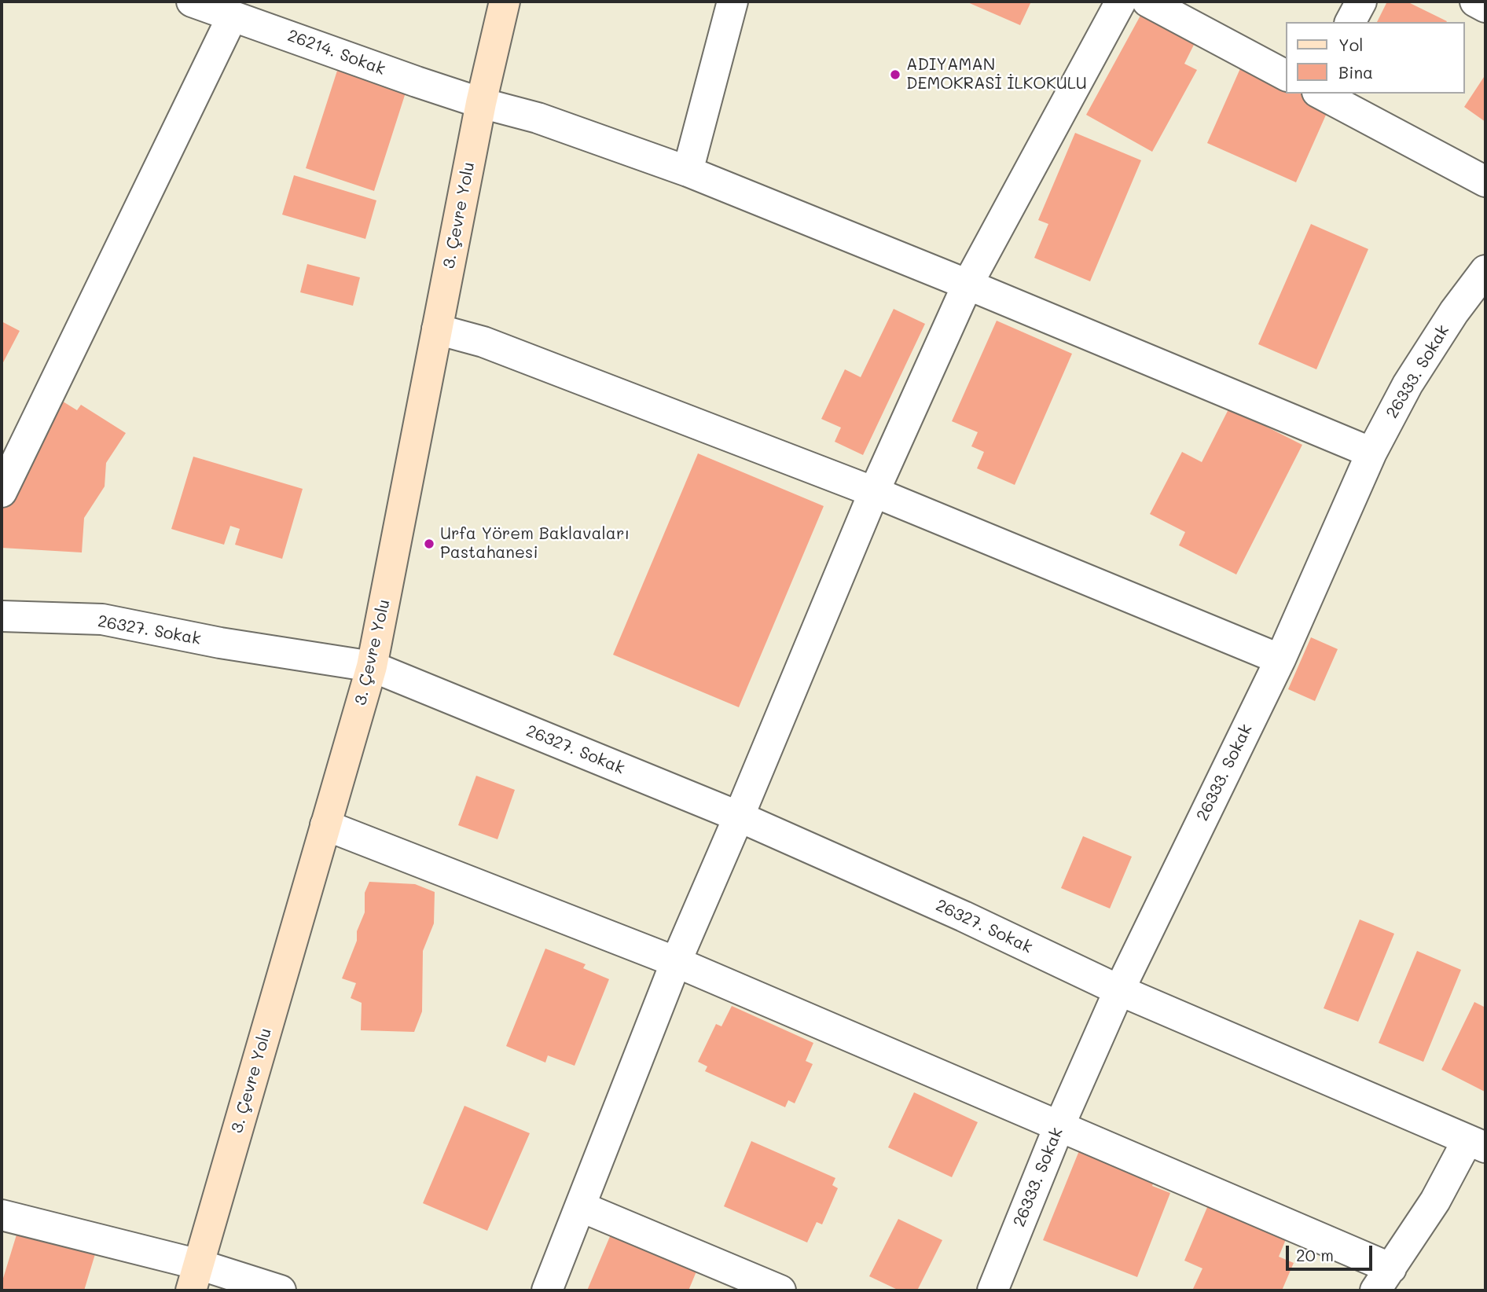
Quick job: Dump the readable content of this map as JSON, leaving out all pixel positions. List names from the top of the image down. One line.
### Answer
{"streets":{"main road":["3. Çevre Yolu"],"street":["26214. Sokak","26333. Sokak","26327. Sokak"]},"crossings":[["26214. Sokak","3. Çevre Yolu"],["26214. Sokak","26333. Sokak"],["3. Çevre Yolu","26327. Sokak"],["26333. Sokak","26327. Sokak"]],"places":["ADIYAMAN DEMOKRASİ İLKOKULU","Urfa Yörem Baklavaları Pastahanesi"],"legend":["Yol","Bina"],"scale_bar":"20 m"}
